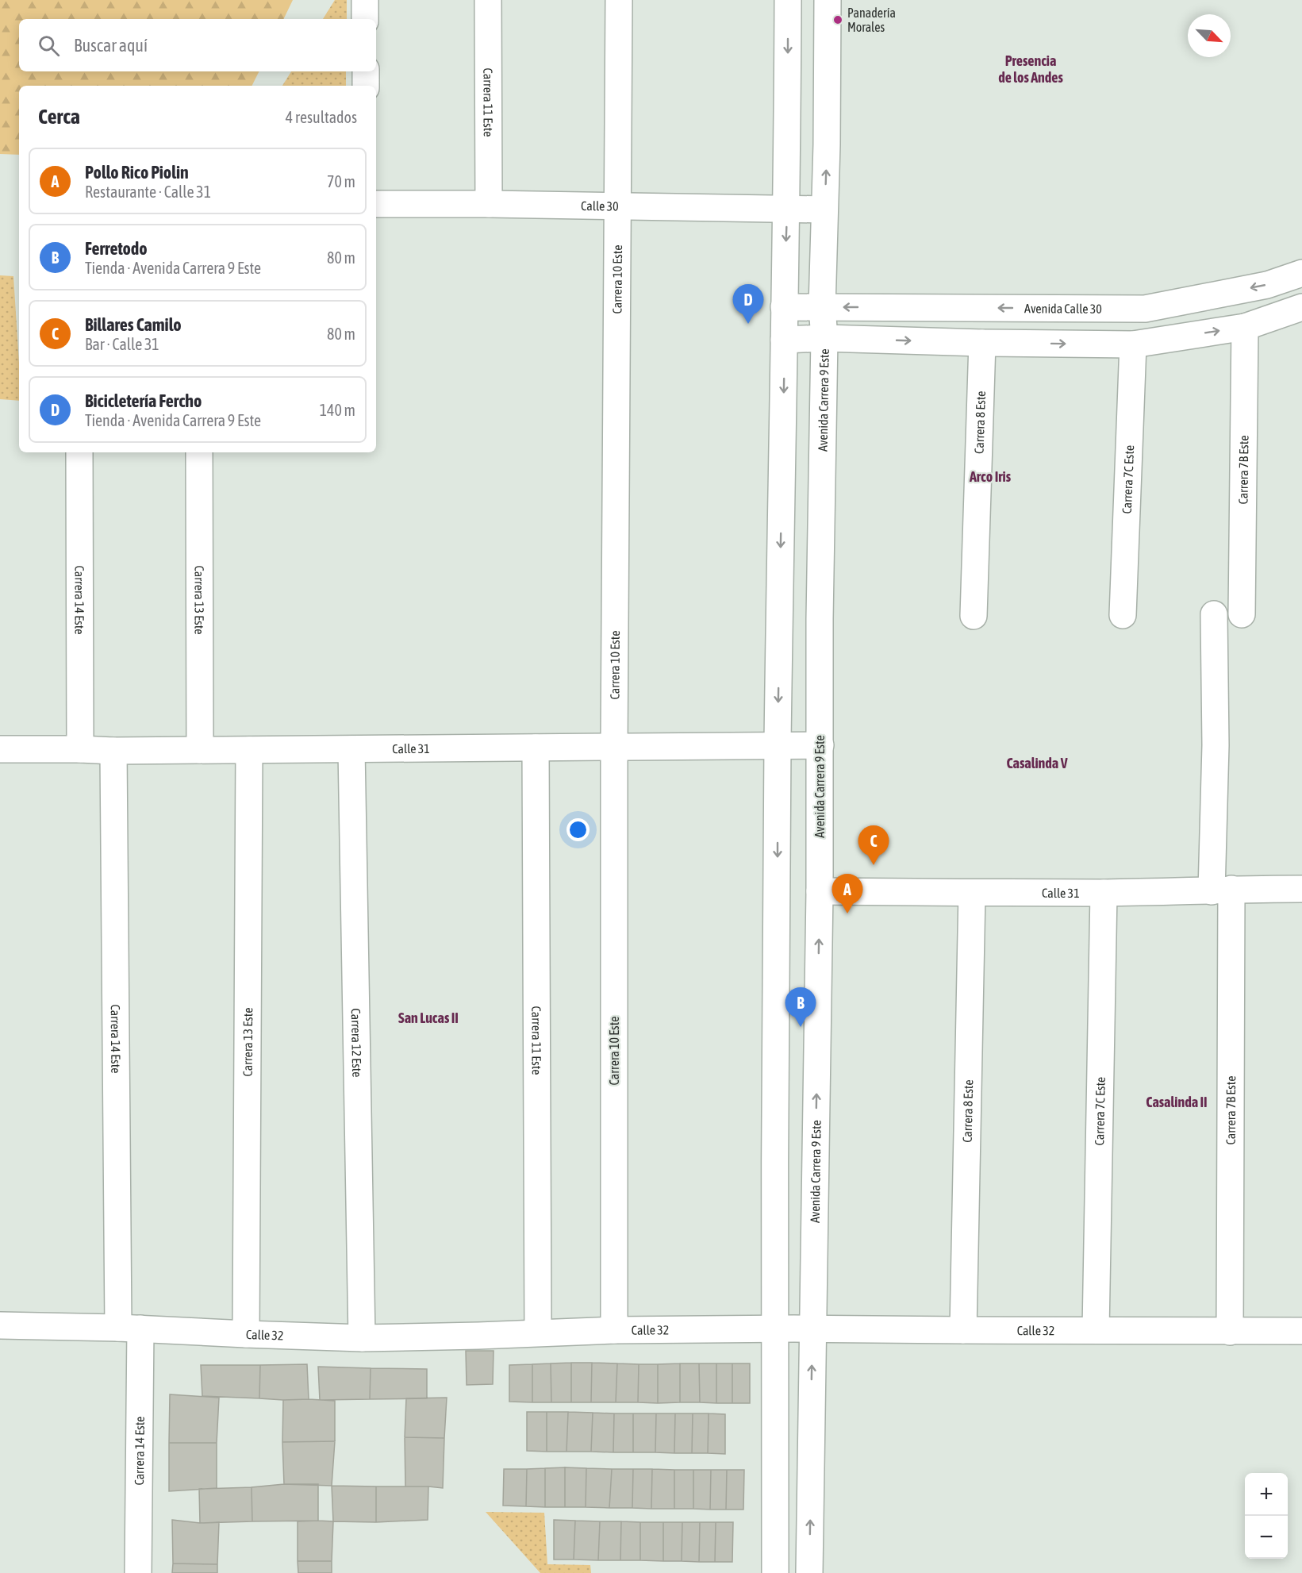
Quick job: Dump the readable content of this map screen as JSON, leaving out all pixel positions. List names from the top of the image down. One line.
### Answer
{"streets":{"street":["Carrera 11 Este","Calle 30","Carrera 10 Este","Avenida Calle 30","Avenida Carrera 9 Este","Carrera 8 Este","Carrera 7B Este","Carrera 7C Este","Carrera 14 Este","Carrera 13 Este","Calle 31","Carrera 12 Este","Calle 32"]},"crossings":[["Carrera 11 Este","Calle 30"],["Carrera 11 Este","Calle 31"],["Carrera 11 Este","Calle 32"],["Calle 30","Carrera 10 Este"],["Calle 30","Avenida Carrera 9 Este"],["Carrera 10 Este","Calle 31"],["Carrera 10 Este","Calle 32"],["Avenida Calle 30","Avenida Carrera 9 Este"],["Avenida Carrera 9 Este","Calle 31"],["Avenida Carrera 9 Este","Calle 32"],["Carrera 8 Este","Calle 31"],["Carrera 8 Este","Calle 32"],["Carrera 7B Este","Calle 31"],["Carrera 7B Este","Calle 32"],["Carrera 7C Este","Calle 31"],["Carrera 7C Este","Calle 32"],["Carrera 14 Este","Calle 31"],["Carrera 14 Este","Calle 32"],["Carrera 13 Este","Calle 31"],["Carrera 13 Este","Calle 32"],["Calle 31","Carrera 12 Este"],["Carrera 12 Este","Calle 32"]],"districts":["Presencia de los Andes","Arco Iris","Casalinda V","San Lucas II","Casalinda II"],"places":["Panadería Morales"],"north":"bottom right","page":{"search":"Buscar aquí","heading":["Cerca","4 resultados"],"list":[{"mark":"A","name":"Pollo Rico Piolin","note":"Restaurante · Calle 31","value":"70 m"},{"mark":"B","name":"Ferretodo","note":"Tienda · Avenida Carrera 9 Este","value":"80 m"},{"mark":"C","name":"Billares Camilo","note":"Bar · Calle 31","value":"80 m"},{"mark":"D","name":"Bicicletería Fercho","note":"Tienda · Avenida Carrera 9 Este","value":"140 m"}],"pins":["D","C","A","B"],"map_buttons":["+","−"]}}
